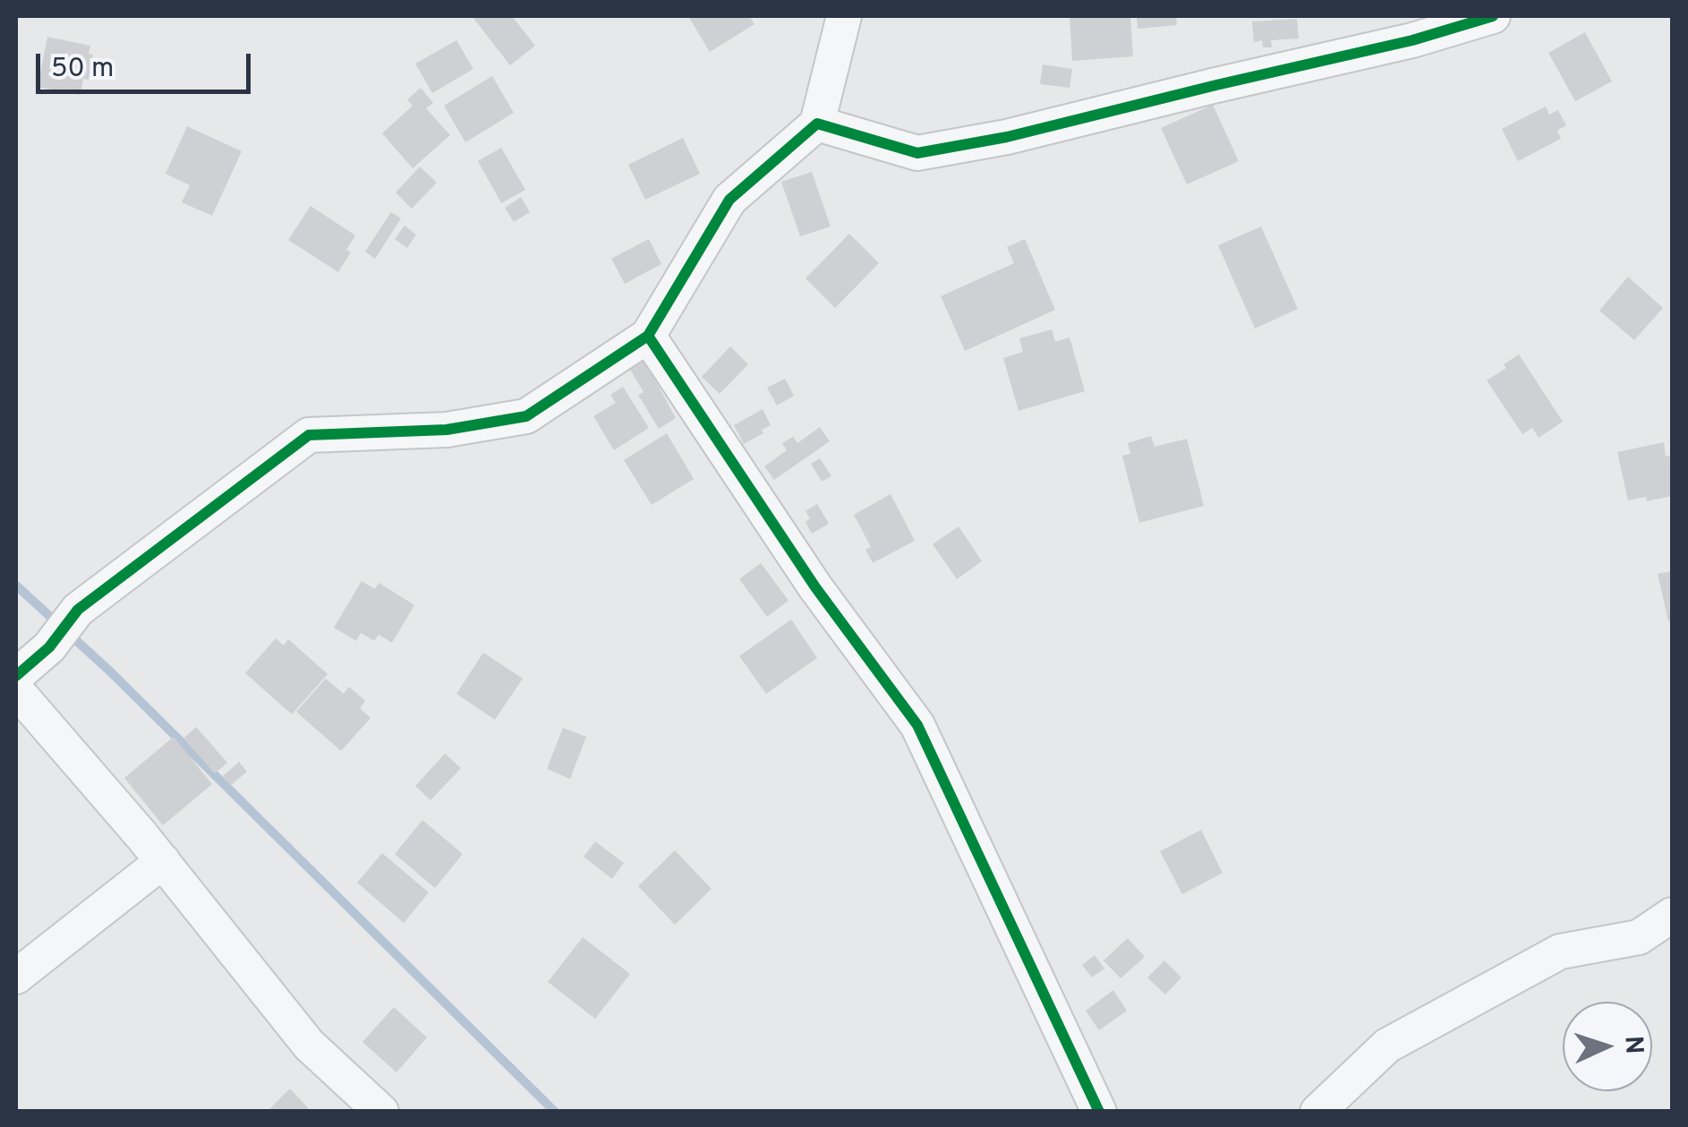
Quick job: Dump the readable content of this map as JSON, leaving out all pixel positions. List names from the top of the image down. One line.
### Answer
{"scale_bar":"50 m","north":"right"}
